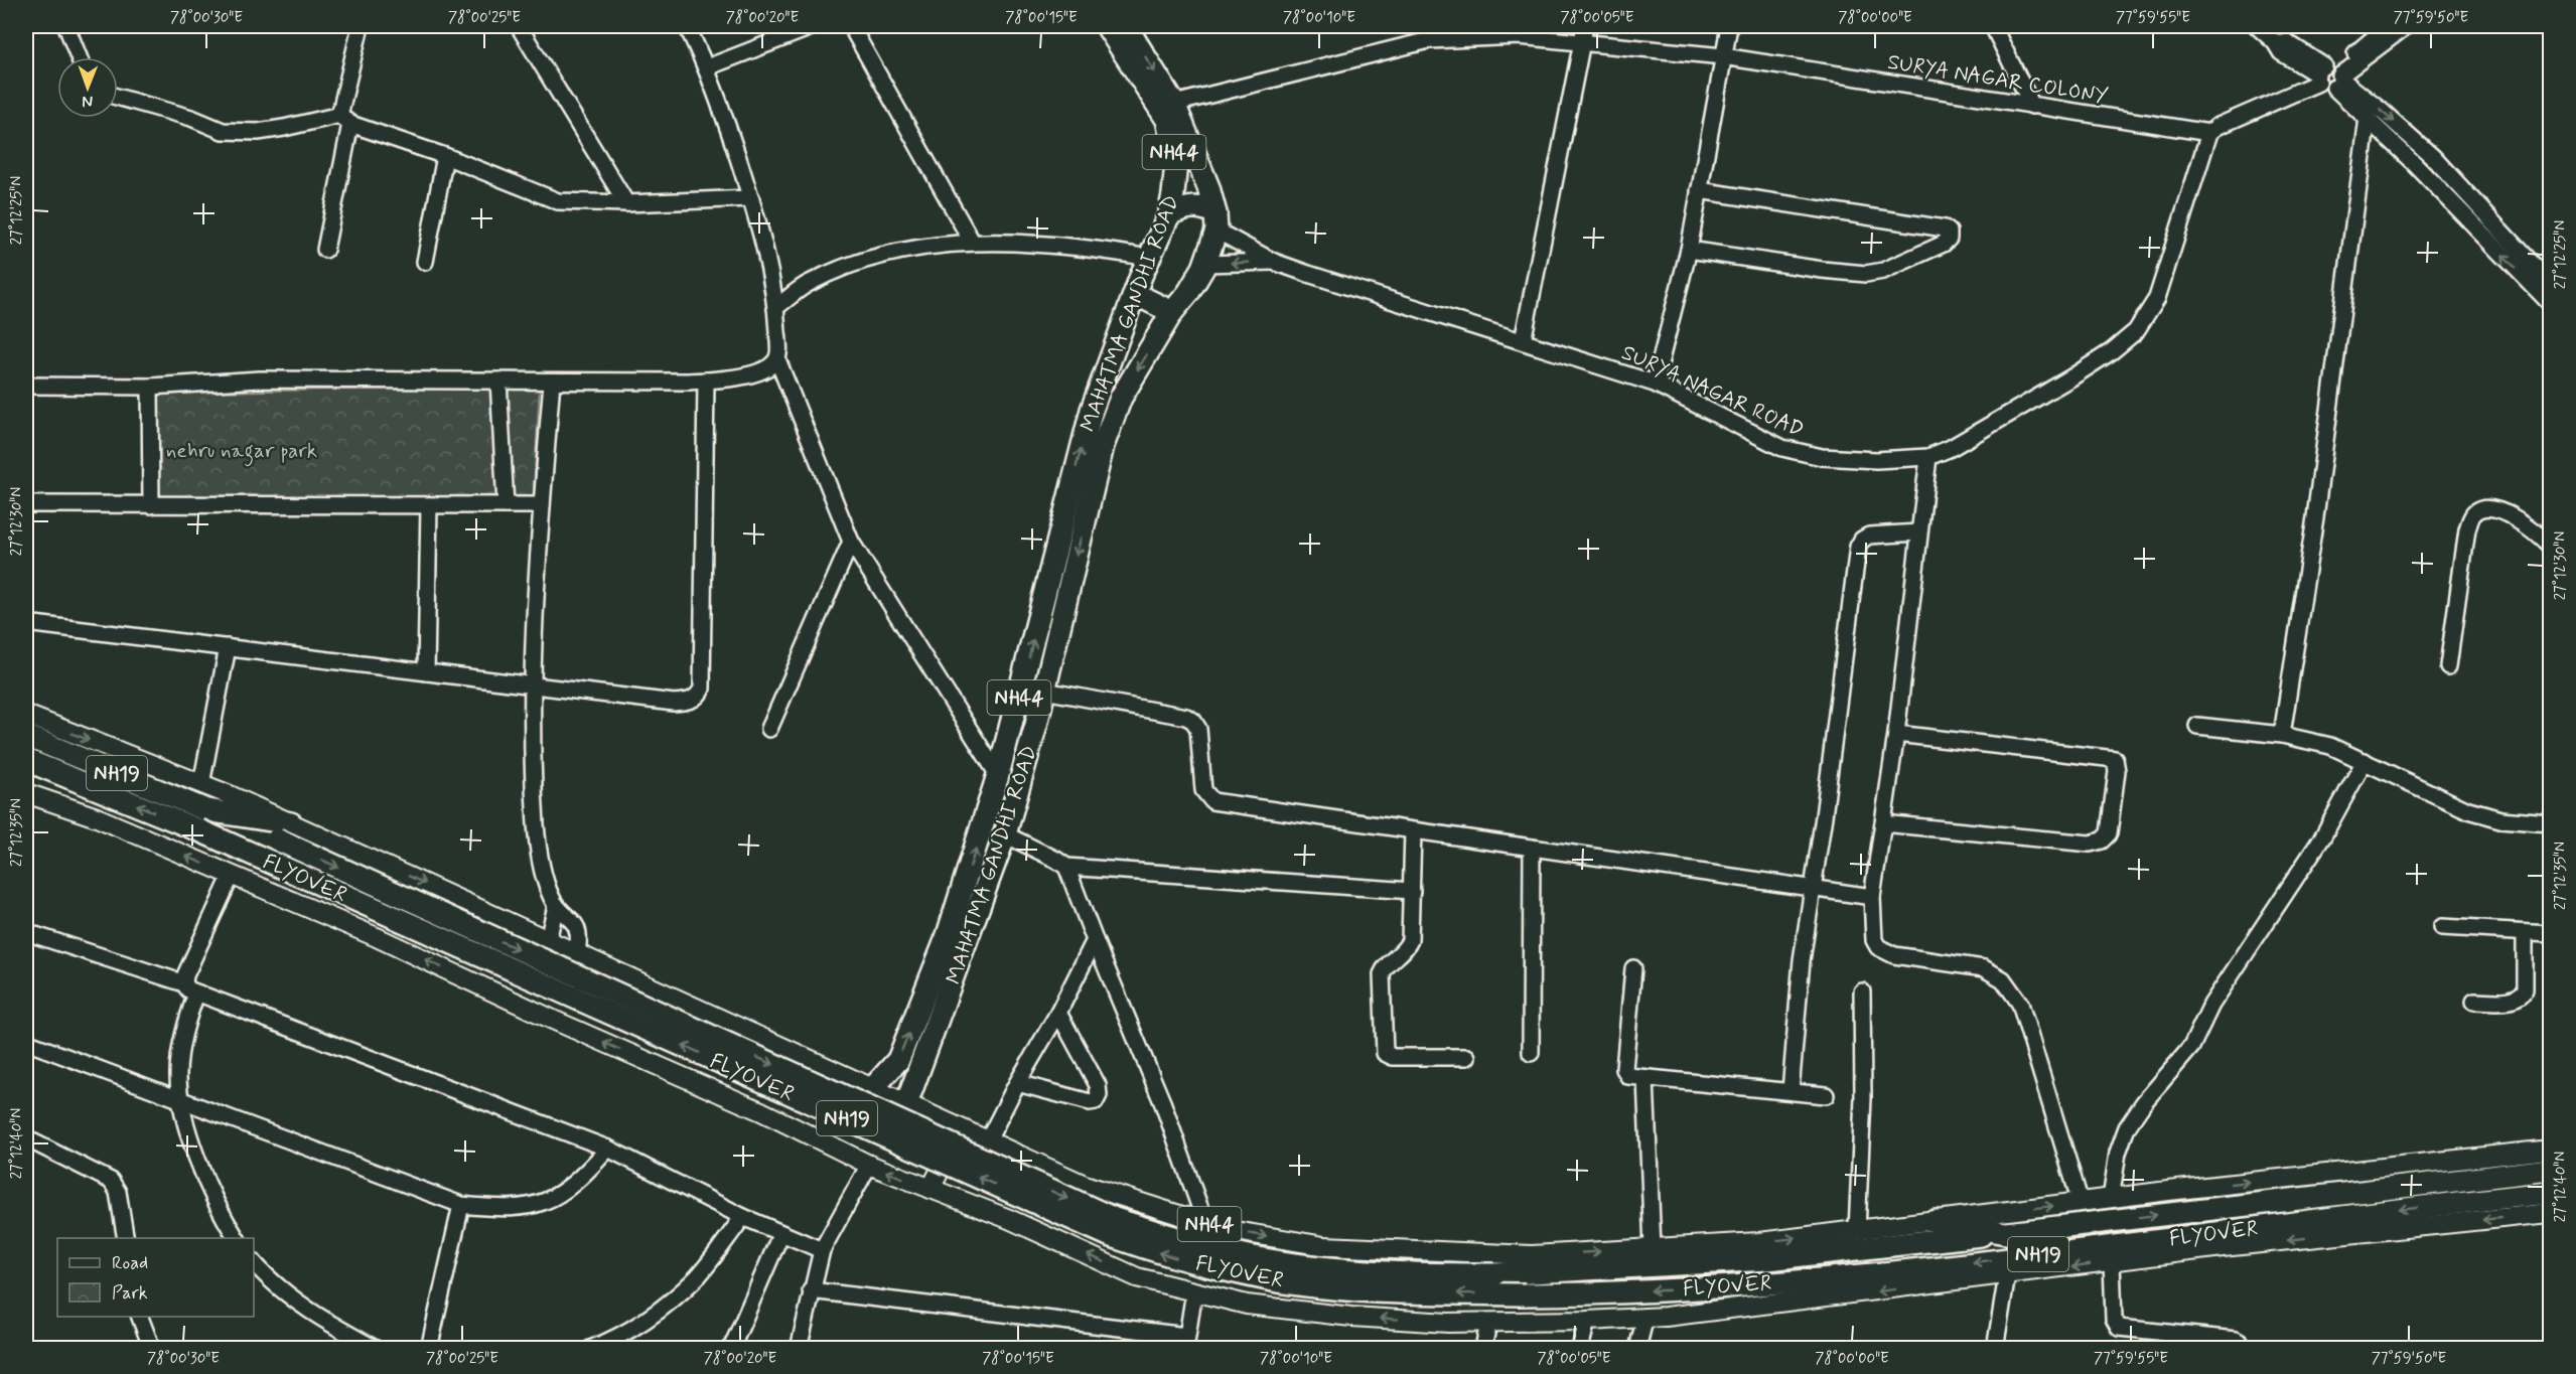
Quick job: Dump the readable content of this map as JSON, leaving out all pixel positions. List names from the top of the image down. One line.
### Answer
{"streets":{"highway":["NH44","MAHATMA GANDHI ROAD","NH19","FLYOVER"],"street":["SURYA NAGAR COLONY","SURYA NAGAR ROAD"]},"crossings":[["SURYA NAGAR COLONY","MAHATMA GANDHI ROAD"],["SURYA NAGAR COLONY","SURYA NAGAR ROAD"],["NH44","MAHATMA GANDHI ROAD"],["MAHATMA GANDHI ROAD","SURYA NAGAR ROAD"],["NH19","FLYOVER"]],"parks":["nehru nagar park"],"legend":["Road","Park"],"north":"bottom","coordinates":["78°00'30\"E","78°00'25\"E","78°00'20\"E","78°00'15\"E","78°00'10\"E","78°00'05\"E","78°00'00\"E","77°59'55\"E","77°59'50\"E","27°12'25\"N","27°12'30\"N","27°12'35\"N","27°12'40\"N"]}
